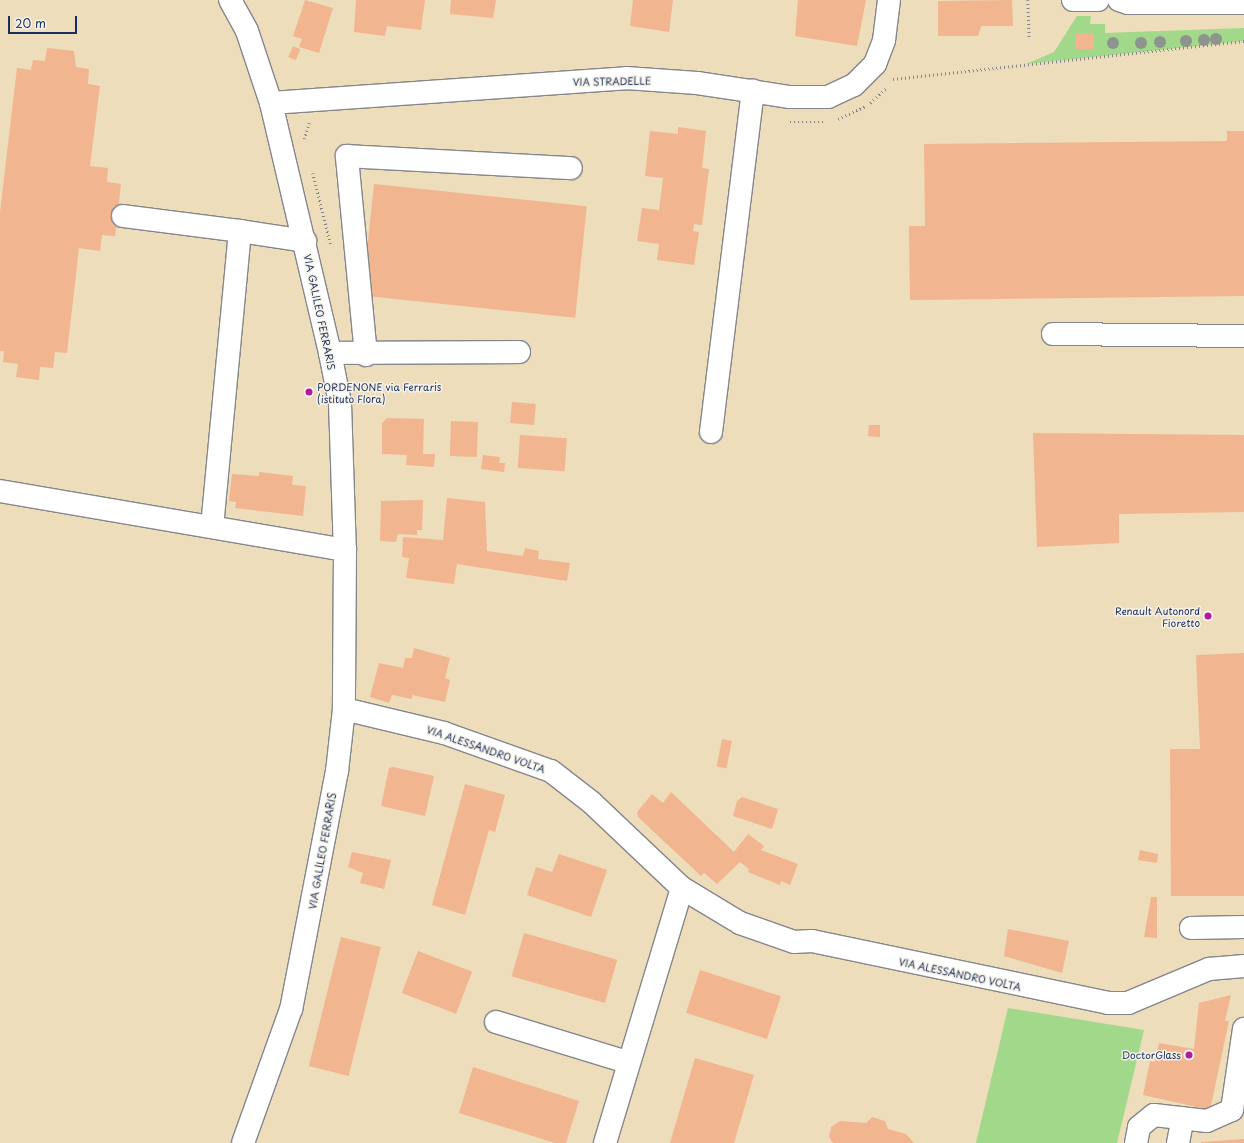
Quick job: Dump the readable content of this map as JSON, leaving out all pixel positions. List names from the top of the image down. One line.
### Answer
{"streets":{"street":["VIA STRADELLE","VIA GALILEO FERRARIS","VIA ALESSANDRO VOLTA"]},"crossings":[["VIA STRADELLE","VIA GALILEO FERRARIS"],["VIA GALILEO FERRARIS","VIA ALESSANDRO VOLTA"]],"places":["PORDENONE via Ferraris (istituto Flora)","Renault Autonord Fioretto","DoctorGlass"],"scale_bar":"20 m"}
